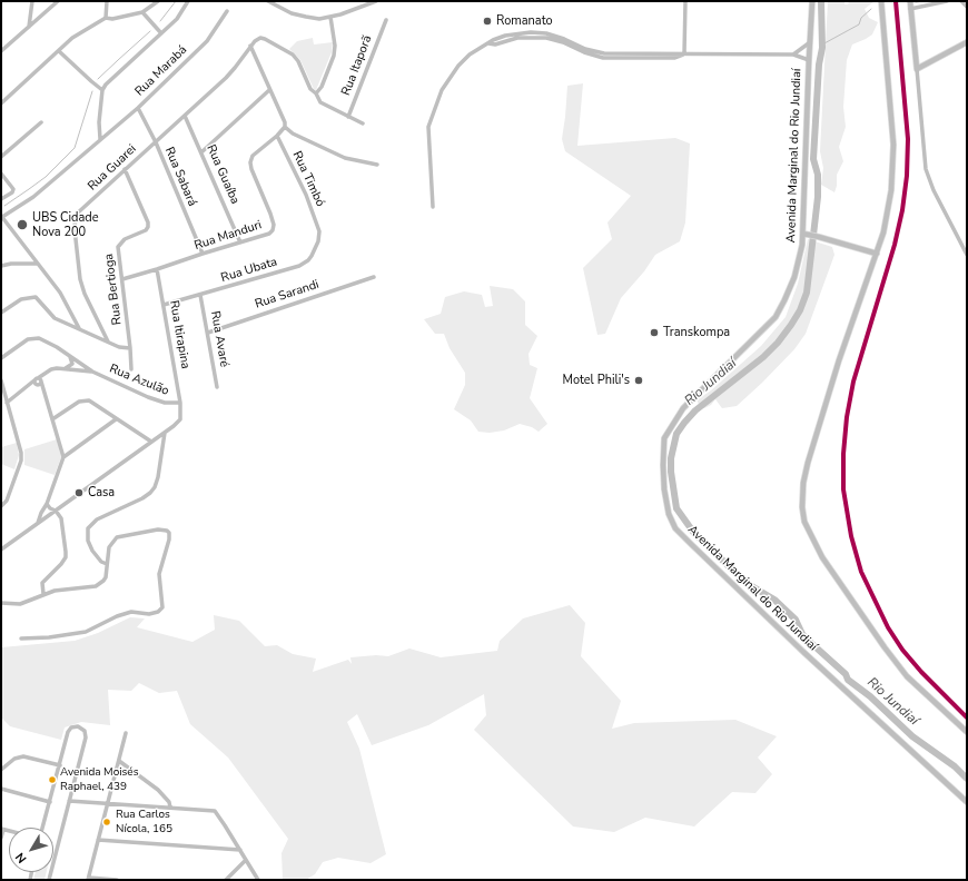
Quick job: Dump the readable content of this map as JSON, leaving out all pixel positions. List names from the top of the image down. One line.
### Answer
{"streets":{"main road":["Avenida Marginal do Rio Jundiaí"],"street":["Rua Itaporã","Rua Marabá","Rua Guarei","Rua Guaíba","Rua Sabará","Rua Timbó","Rua Manduri","Rua Ubata","Rua Bertioga","Rua Sarandi","Rua Itirapina","Rua Avaré","Rua Azulão"]},"crossings":[["Rua Marabá","Rua Sabará"],["Rua Guarei","Rua Guaíba"],["Rua Guarei","Rua Sabará"],["Rua Guarei","Rua Bertioga"],["Rua Guaíba","Rua Manduri"],["Rua Sabará","Rua Manduri"],["Rua Timbó","Rua Manduri"],["Rua Timbó","Rua Ubata"],["Rua Manduri","Rua Bertioga"],["Rua Manduri","Rua Itirapina"],["Rua Ubata","Rua Itirapina"],["Rua Ubata","Rua Avaré"],["Rua Sarandi","Rua Avaré"],["Rua Itirapina","Rua Azulão"]],"water":["Rio Jundiaí"],"places":["Romanato","UBS Cidade Nova 200","Transkompa","Motel Phili's","Casa","Avenida Moisés Raphael, 439","Rua Carlos Nícola, 165"],"north":"bottom left"}
